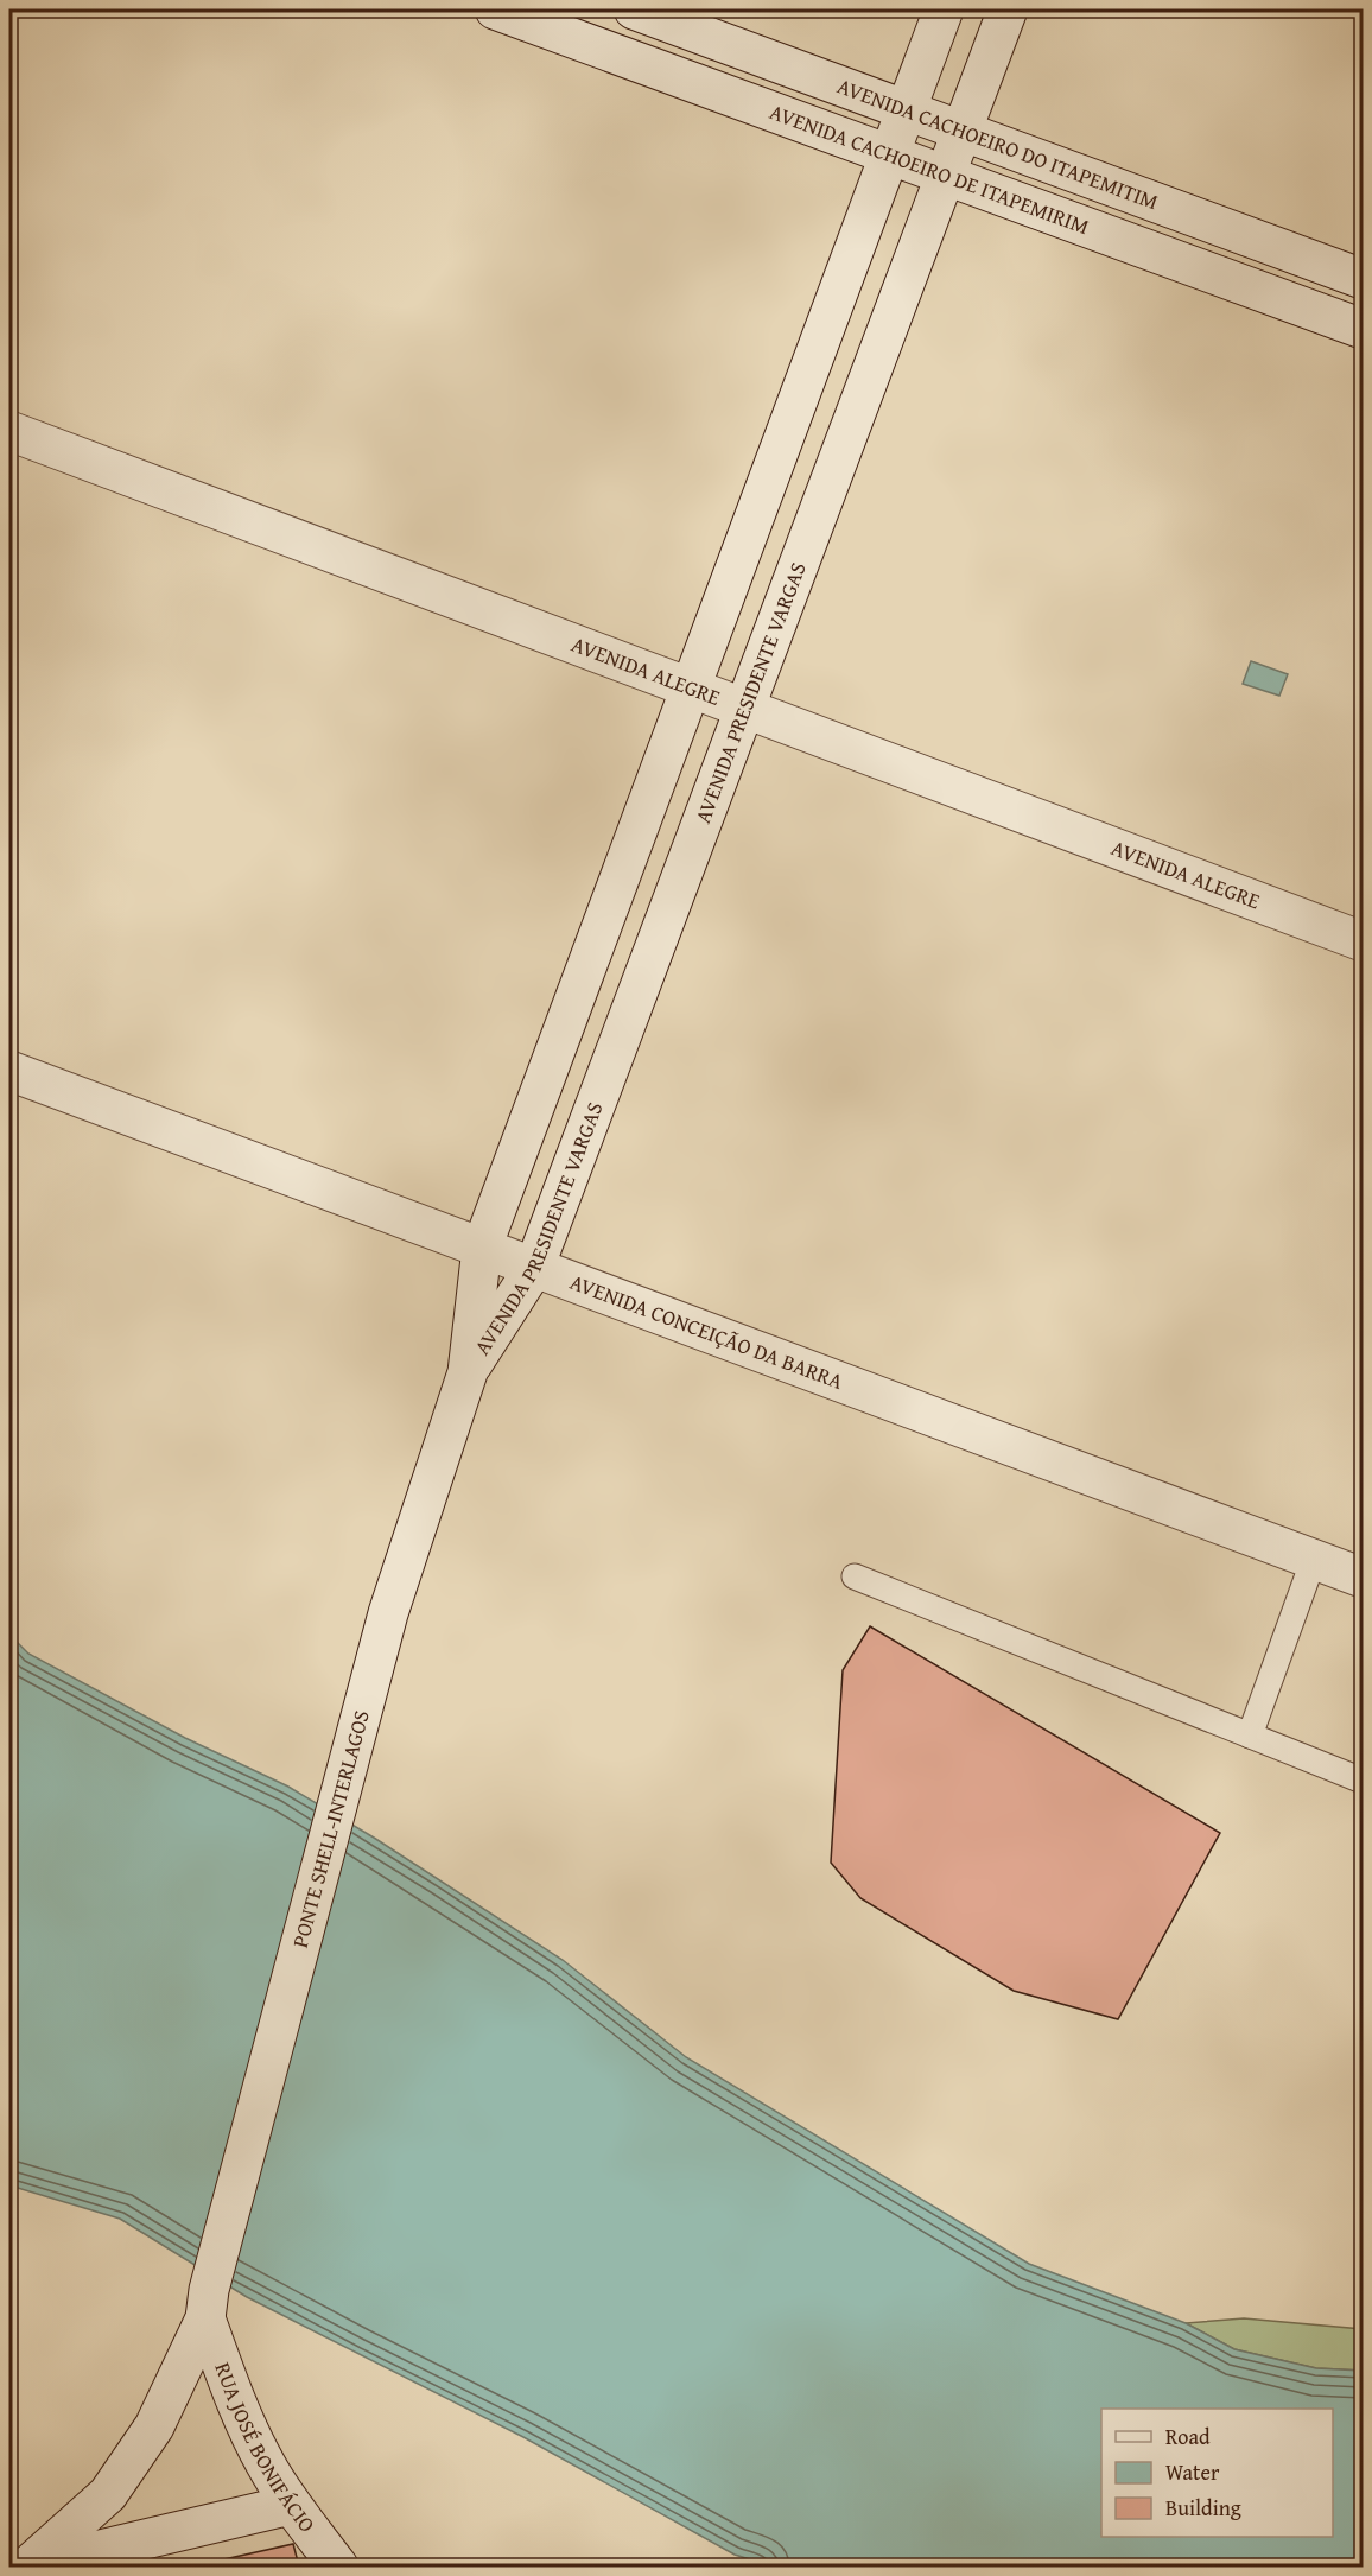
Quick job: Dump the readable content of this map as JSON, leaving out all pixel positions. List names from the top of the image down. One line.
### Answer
{"streets":{"main road":["AVENIDA CACHOEIRO DO ITAPEMITIM","AVENIDA CACHOEIRO DE ITAPEMIRIM","AVENIDA ALEGRE","AVENIDA PRESIDENTE VARGAS","AVENIDA CONCEIÇÃO DA BARRA","PONTE SHELL-INTERLAGOS","RUA JOSÉ BONIFÁCIO"]},"crossings":[["AVENIDA CACHOEIRO DO ITAPEMITIM","AVENIDA PRESIDENTE VARGAS"],["AVENIDA CACHOEIRO DE ITAPEMIRIM","AVENIDA PRESIDENTE VARGAS"],["AVENIDA ALEGRE","AVENIDA PRESIDENTE VARGAS"],["AVENIDA PRESIDENTE VARGAS","AVENIDA CONCEIÇÃO DA BARRA"],["AVENIDA PRESIDENTE VARGAS","PONTE SHELL-INTERLAGOS"],["PONTE SHELL-INTERLAGOS","RUA JOSÉ BONIFÁCIO"]],"legend":["Road","Water","Building"]}
